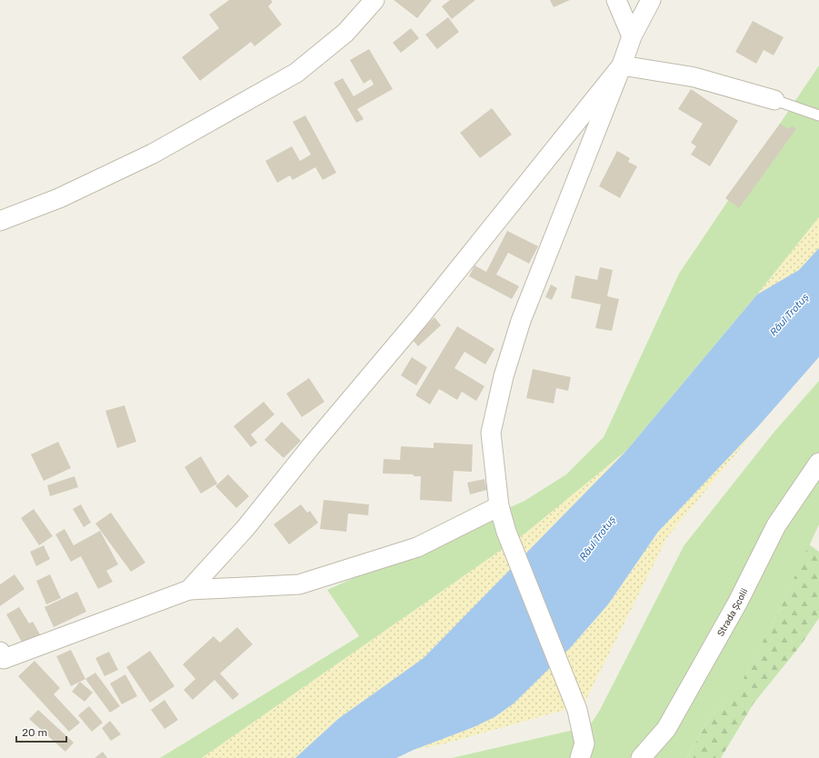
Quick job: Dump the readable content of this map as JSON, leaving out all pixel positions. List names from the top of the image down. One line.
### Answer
{"streets":{"street":["Strada Școlii"]},"water":["Râul Trotuș"],"scale_bar":"20 m"}
